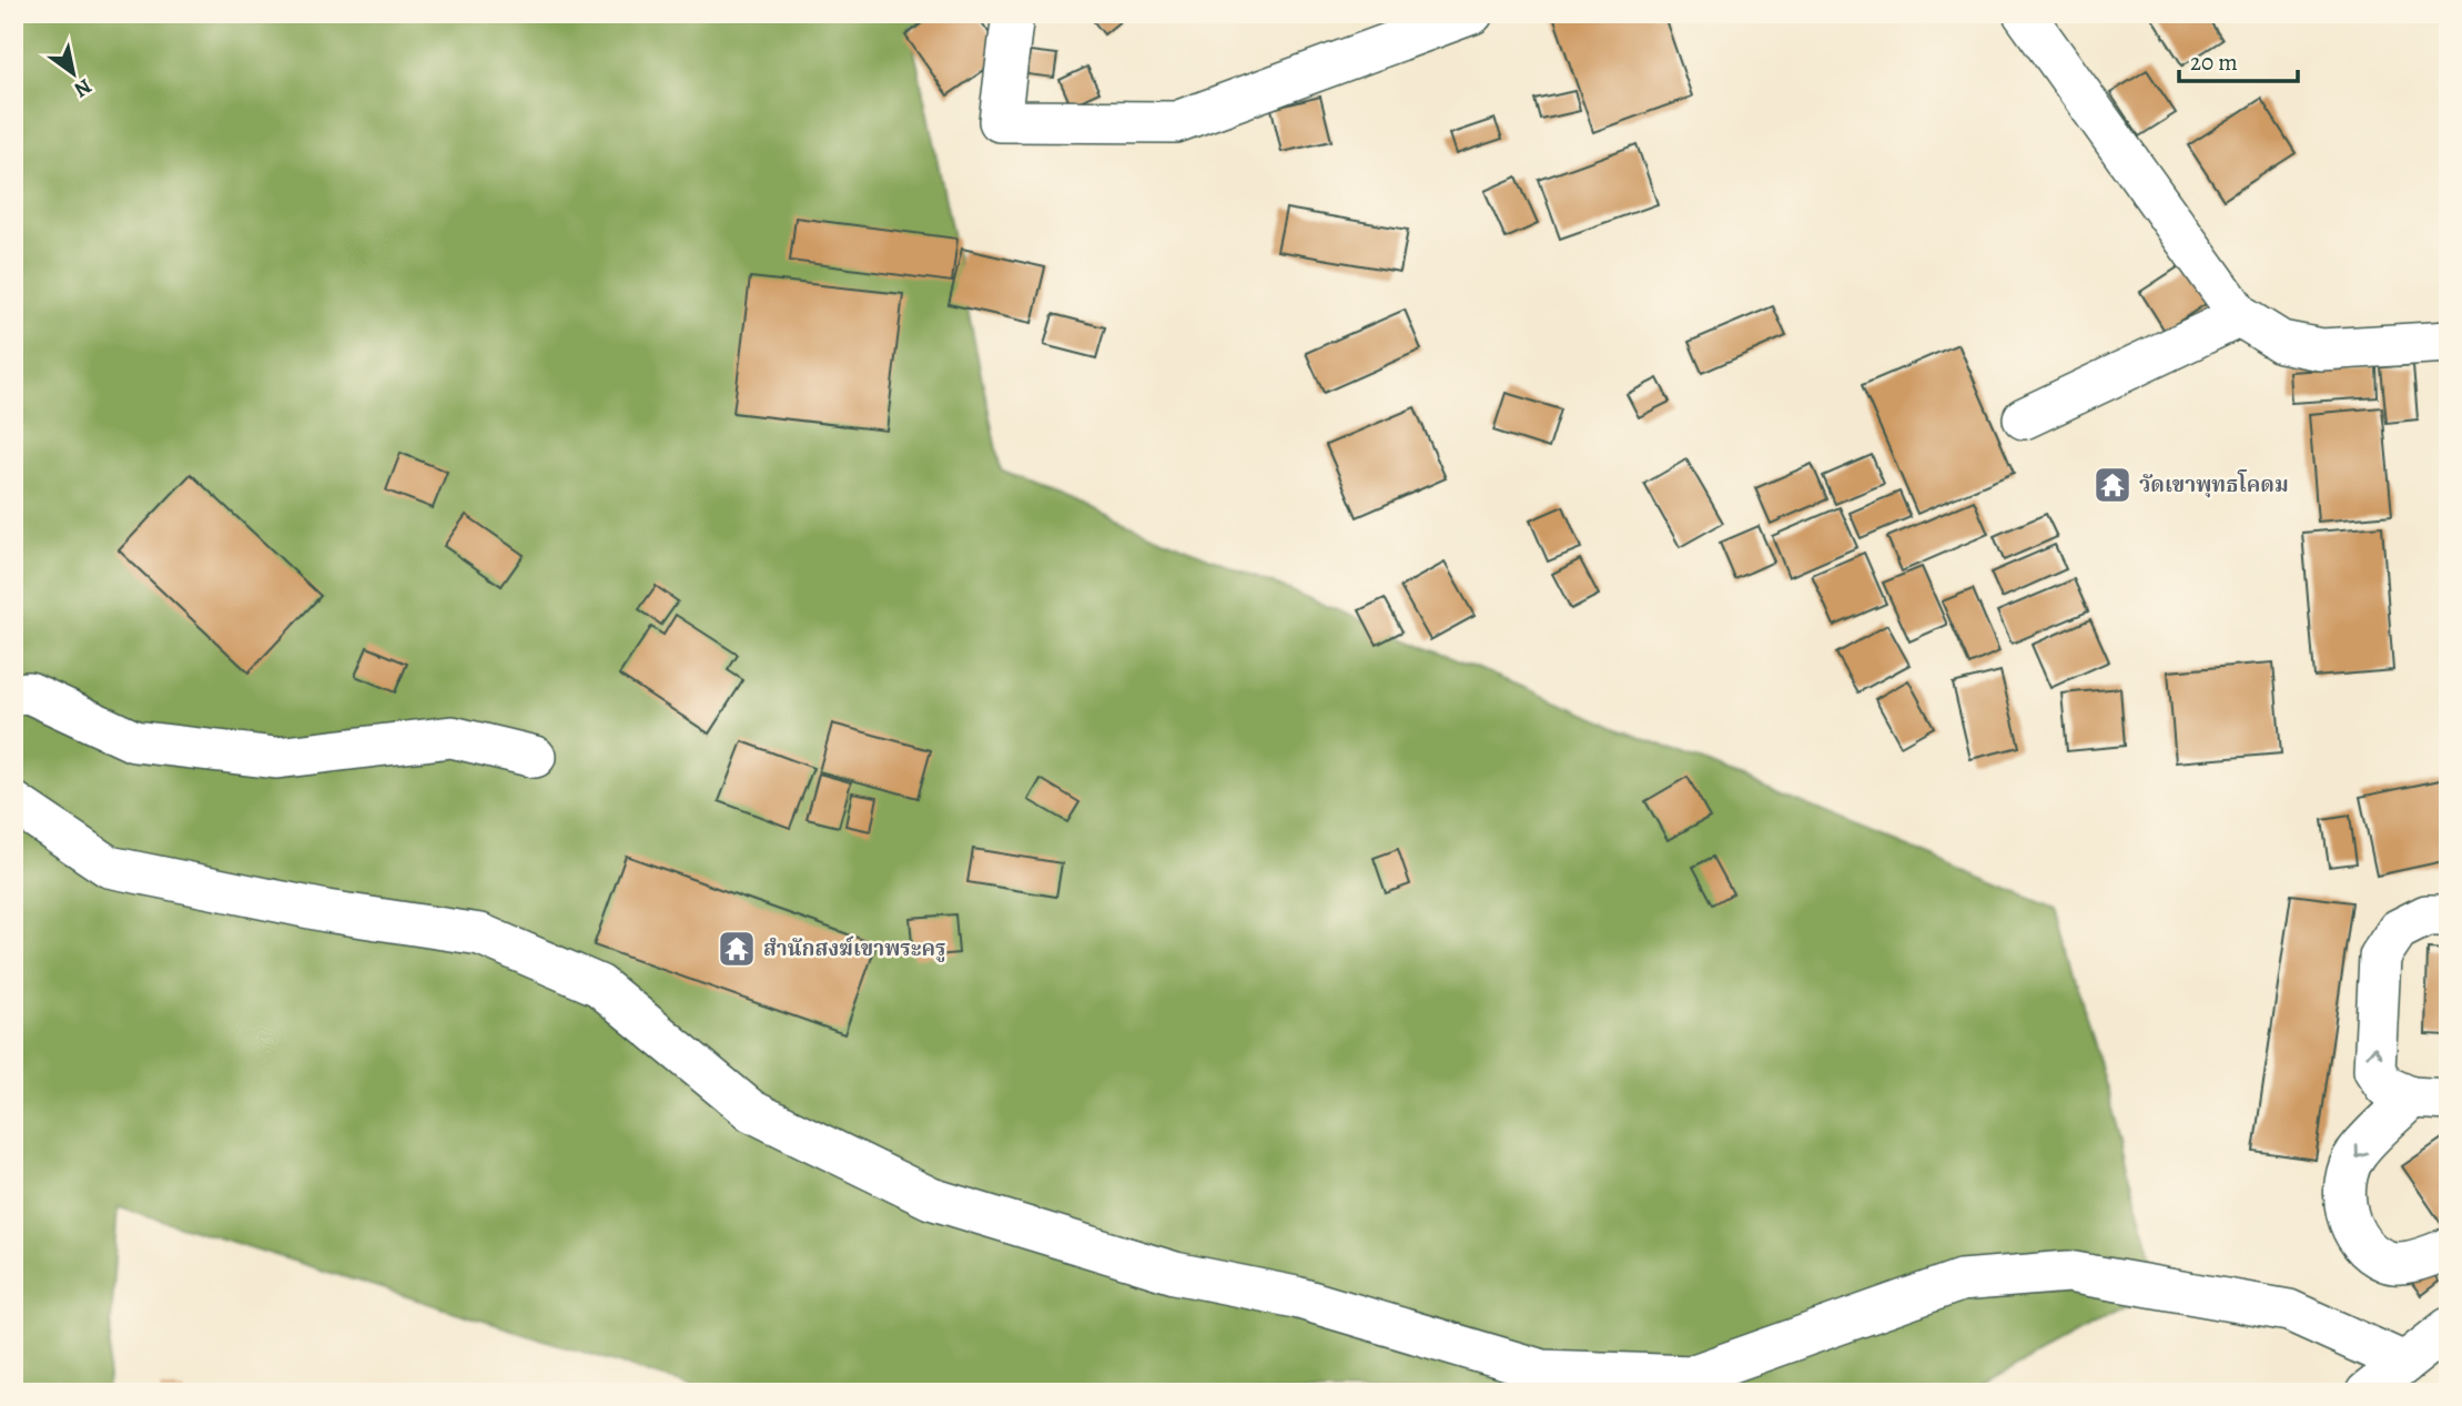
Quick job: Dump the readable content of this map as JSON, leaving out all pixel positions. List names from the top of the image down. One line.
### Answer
{"places":{"temple":["วัดเขาพุทธโคดม","สำนักสงฆ์เขาพระครู"]},"scale_bar":"20 m","north":"bottom right"}
